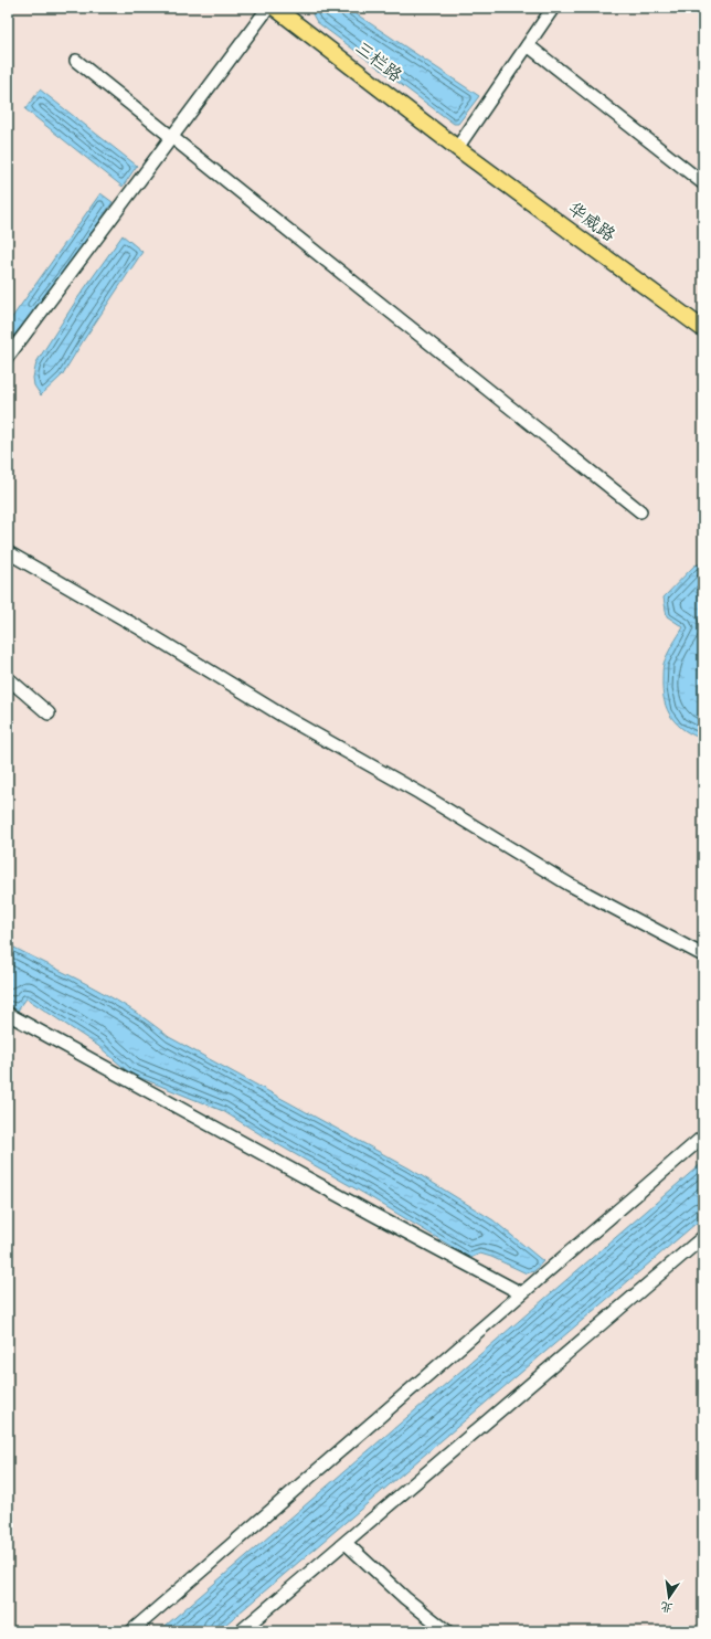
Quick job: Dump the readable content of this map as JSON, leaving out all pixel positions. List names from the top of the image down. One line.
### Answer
{"streets":{"main road":["三栏路","华威路"]},"crossings":[["三栏路","华威路"]],"north":"bottom"}
